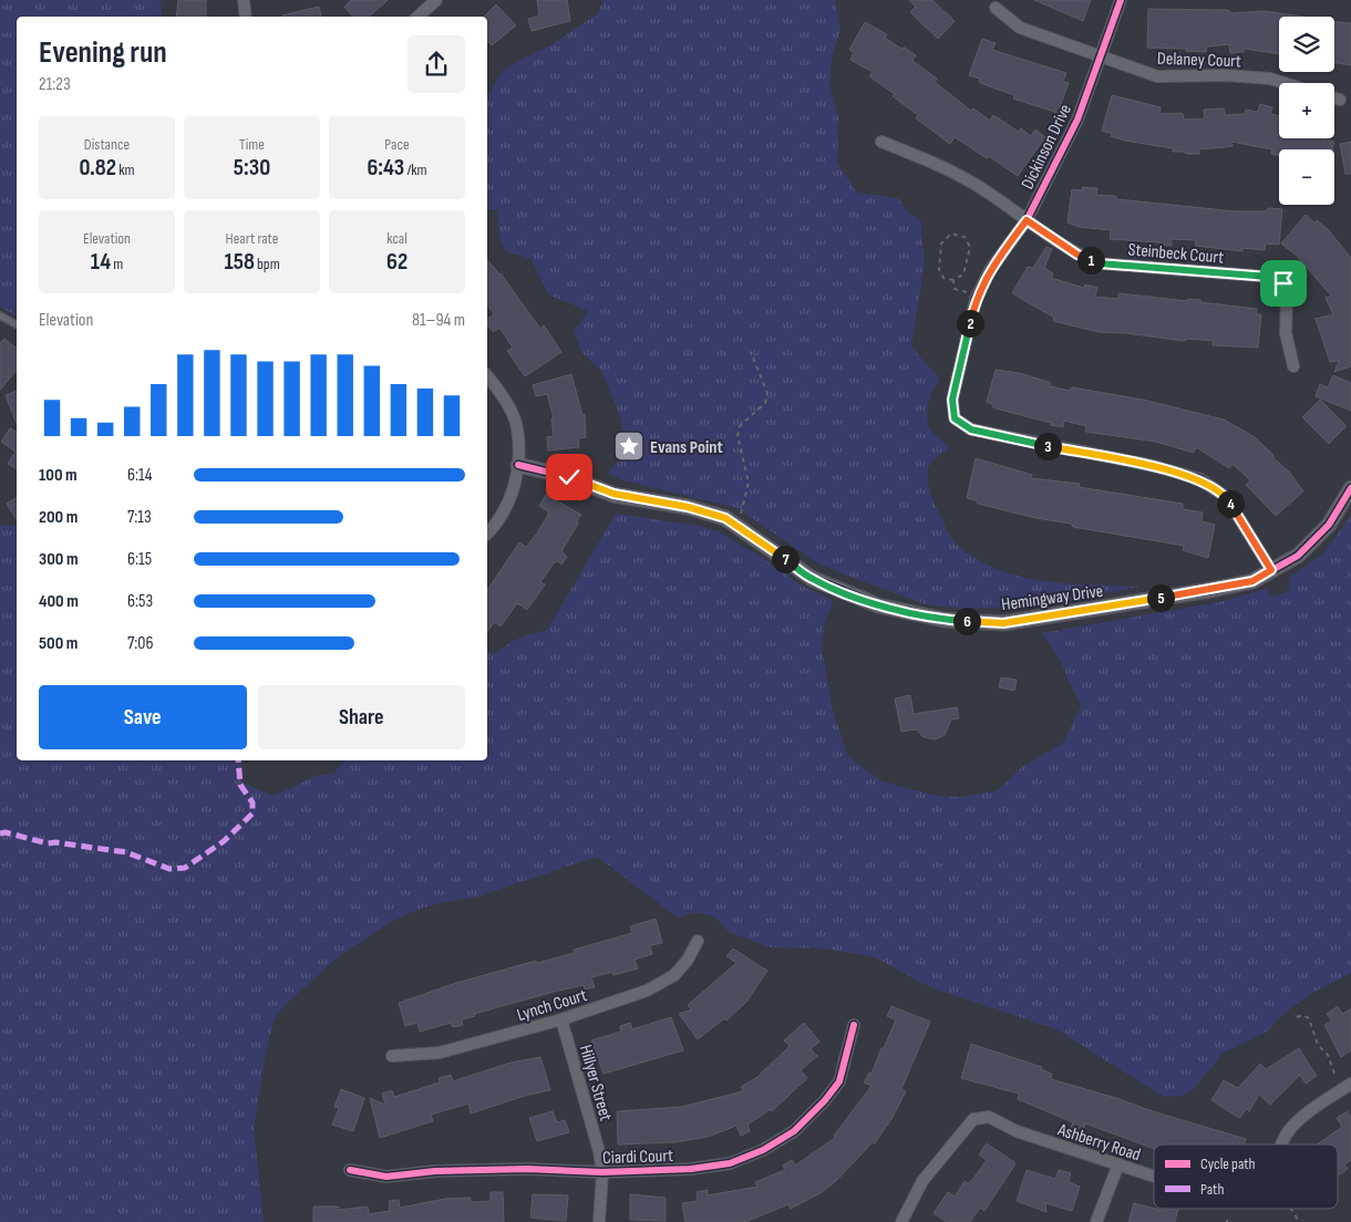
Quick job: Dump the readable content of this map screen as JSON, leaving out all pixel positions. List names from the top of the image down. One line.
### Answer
{"streets":{"street":["Delaney Court","Dickinson Drive","Steinbeck Court","Hemingway Drive","Lynch Court","Hillyer Street","Ashberry Road","Ciardi Court"]},"crossings":[["Delaney Court","Dickinson Drive"],["Dickinson Drive","Steinbeck Court"],["Dickinson Drive","Hemingway Drive"],["Lynch Court","Hillyer Street"],["Hillyer Street","Ciardi Court"]],"places":{"place":["Evans Point"]},"legend":["Cycle path","Path"],"page":{"map_buttons":["+","−"],"heading":["Evening run","21:23"],"stats":[["Distance","0.82 km"],["Time","5:30"],["Pace","6:43 /km"],["Elevation","14 m"],["Heart rate","158 bpm"],["kcal","62"]],"pins":["1","2","3","4","7","5","6"],"chart":["Elevation","81–94 m"],"list":[{"name":"100 m","note":"6:14"},{"name":"200 m","note":"7:13"},{"name":"300 m","note":"6:15"},{"name":"400 m","note":"6:53"},{"name":"500 m","note":"7:06"}],"buttons":["Save","Share"]}}
